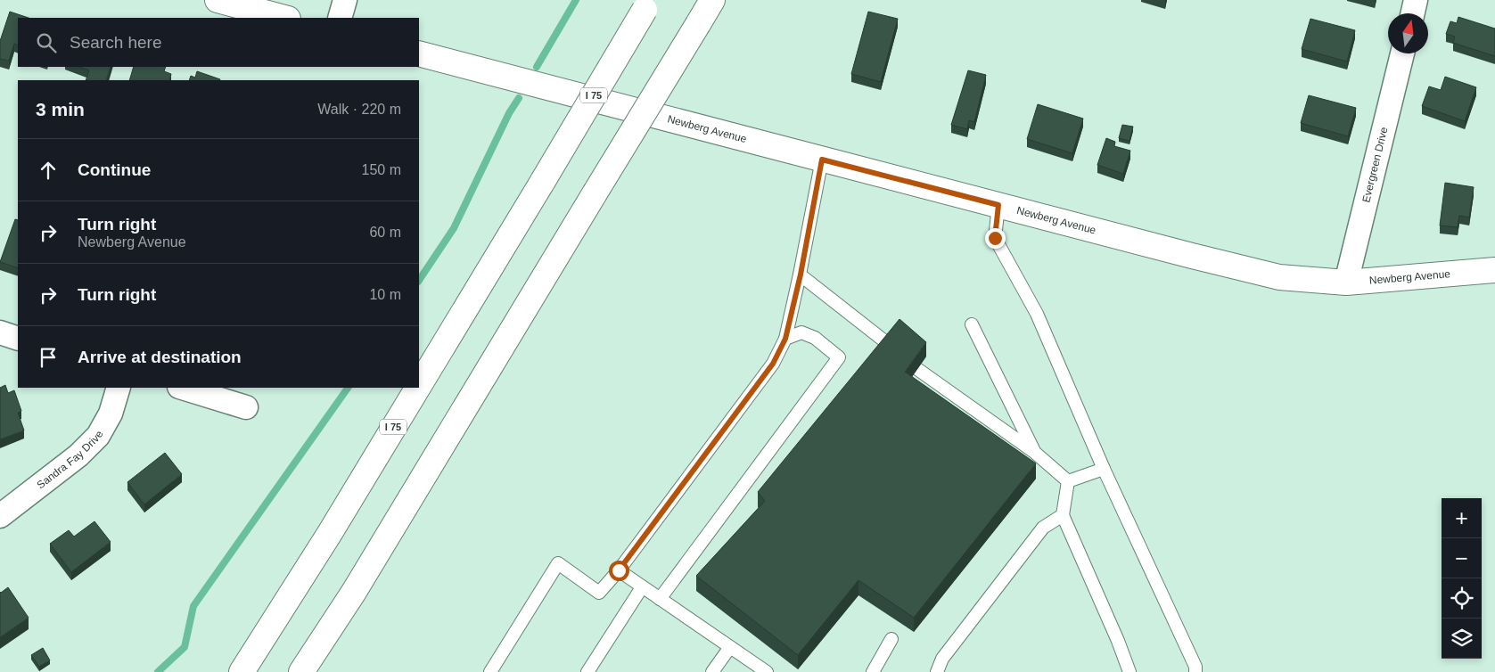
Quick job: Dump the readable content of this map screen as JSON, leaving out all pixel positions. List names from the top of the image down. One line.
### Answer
{"streets":{"main road":["I 75","Newberg Avenue"],"street":["Evergreen Drive","Sandra Fay Drive"]},"crossings":[["Newberg Avenue","Evergreen Drive"]],"north":"top","page":{"search":"Search here","heading":["3 min","Walk · 220 m"],"list":[["Continue","150 m"],["Turn right","Newberg Avenue","60 m"],["Turn right","10 m"],"Arrive at destination"],"map_buttons":["+","−"]}}
